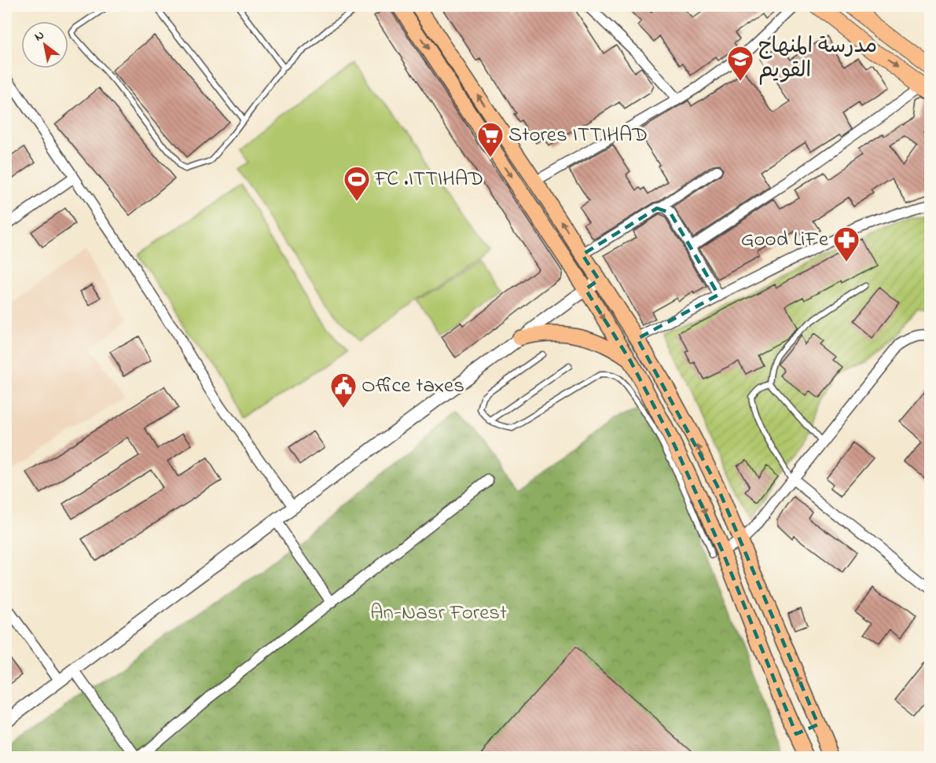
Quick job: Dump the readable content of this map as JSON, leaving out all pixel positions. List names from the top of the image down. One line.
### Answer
{"parks":["An-Nasr Forest"],"places":{"school or university":["مدرسة المنهاج القويم"],"supermarket":["Stores ITTIHAD"],"sports":["FC .ITTIHAD"],"pharmacy":["Good LiFe"],"public building":["Office taxes"]},"north":"top left"}
